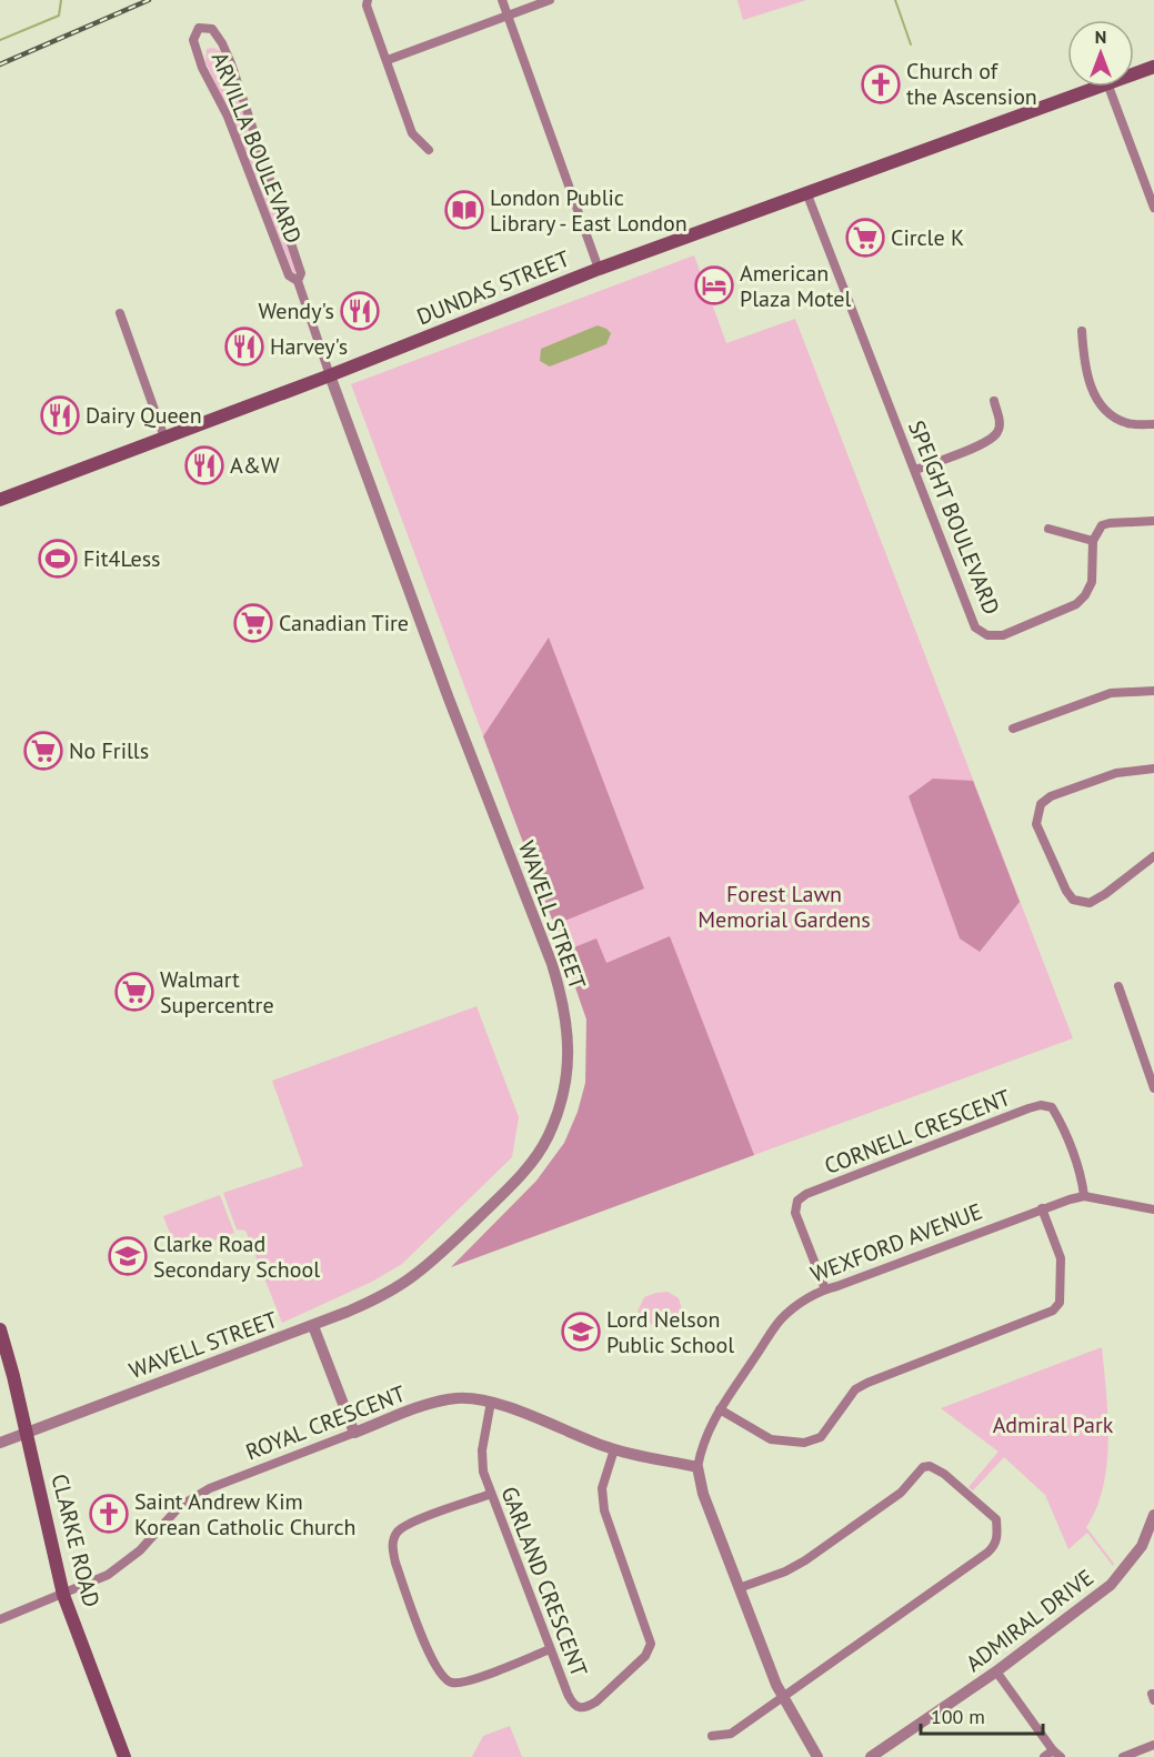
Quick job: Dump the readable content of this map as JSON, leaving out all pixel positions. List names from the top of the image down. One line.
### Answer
{"streets":{"main road":["DUNDAS STREET","CLARKE ROAD"],"street":["ARVILLA BOULEVARD","SPEIGHT BOULEVARD","WAVELL STREET","CORNELL CRESCENT","WEXFORD AVENUE","ROYAL CRESCENT","GARLAND CRESCENT","ADMIRAL DRIVE"]},"crossings":[["ARVILLA BOULEVARD","DUNDAS STREET"],["ARVILLA BOULEVARD","WAVELL STREET"],["DUNDAS STREET","SPEIGHT BOULEVARD"],["DUNDAS STREET","WAVELL STREET"],["WAVELL STREET","CLARKE ROAD"],["CORNELL CRESCENT","WEXFORD AVENUE"],["WEXFORD AVENUE","ROYAL CRESCENT"],["ROYAL CRESCENT","CLARKE ROAD"],["ROYAL CRESCENT","GARLAND CRESCENT"]],"parks":["Forest Lawn Memorial Gardens","Admiral Park"],"places":{"church":["Church of the Ascension","Saint Andrew Kim Korean Catholic Church"],"library":["London Public Library - East London"],"supermarket":["Circle K","Canadian Tire","No Frills","Walmart Supercentre"],"hotel":["American Plaza Motel"],"restaurant":["Wendy's","Harvey's","Dairy Queen","A&W"],"sports":["Fit4Less"],"school or university":["Clarke Road Secondary School","Lord Nelson Public School"]},"scale_bar":"100 m","north":"top"}
